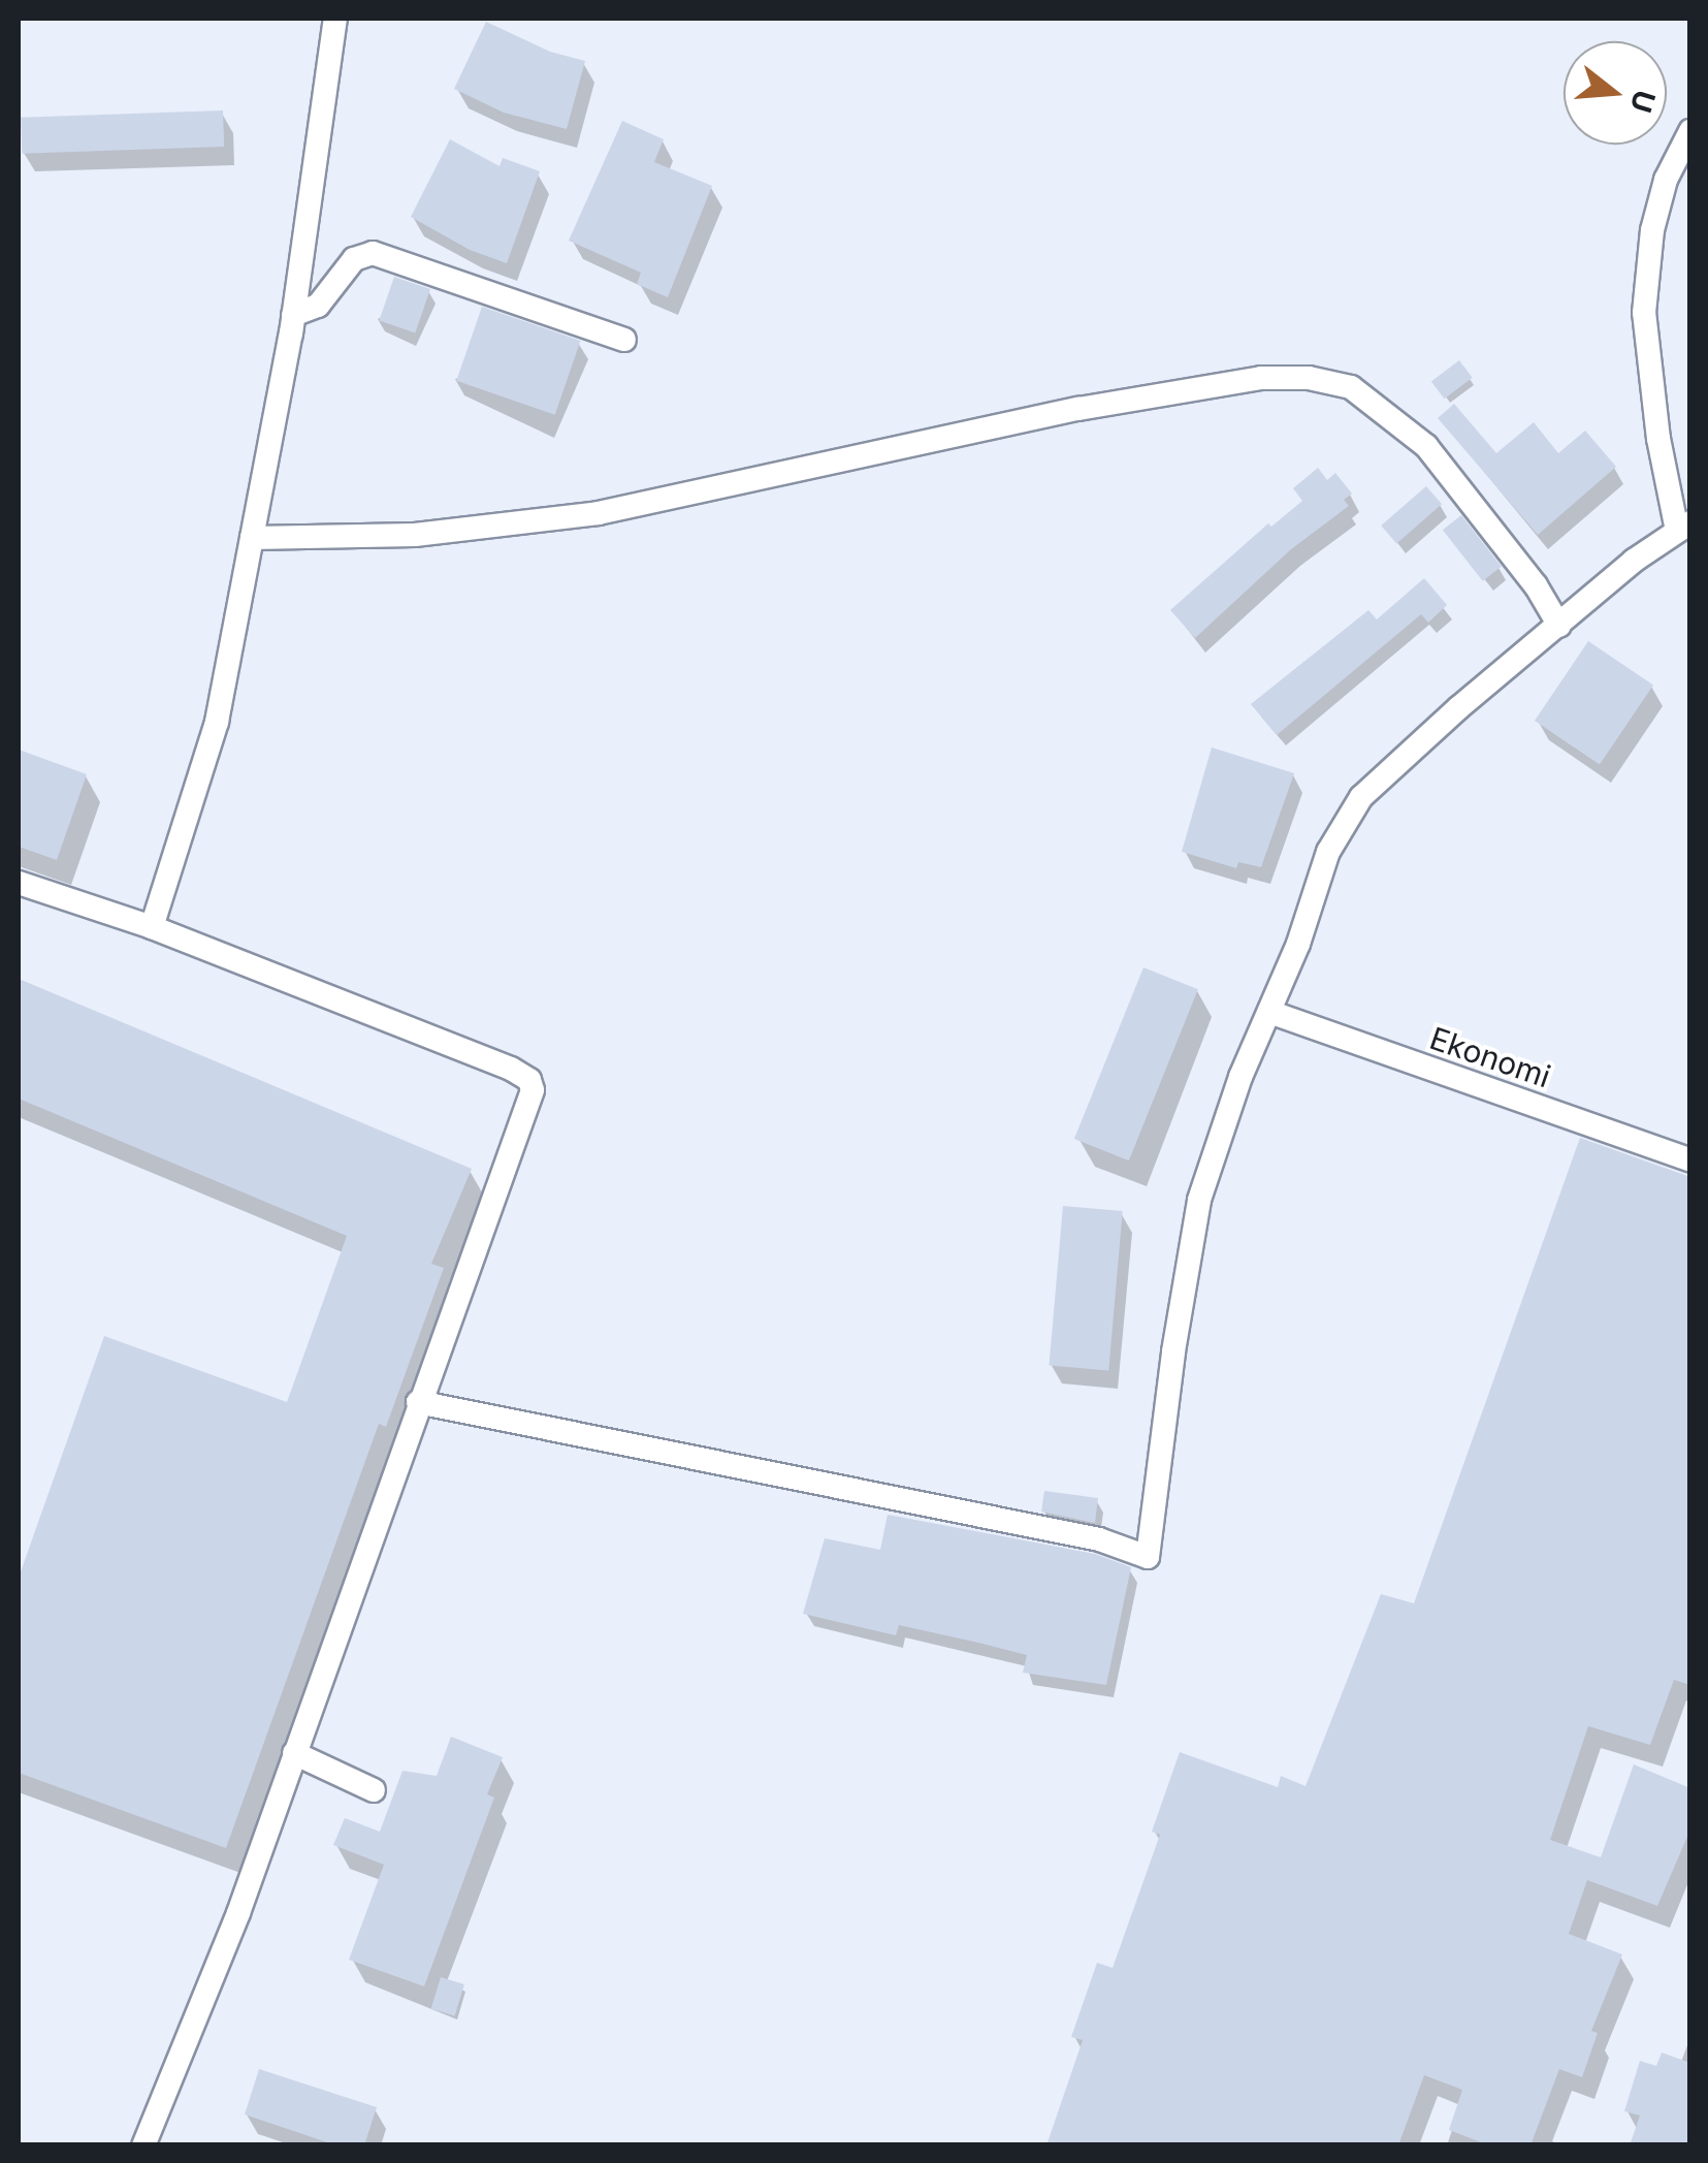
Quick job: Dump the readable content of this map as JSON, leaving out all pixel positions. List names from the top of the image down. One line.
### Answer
{"streets":{"street":["Ekonomi"]},"north":"right"}
